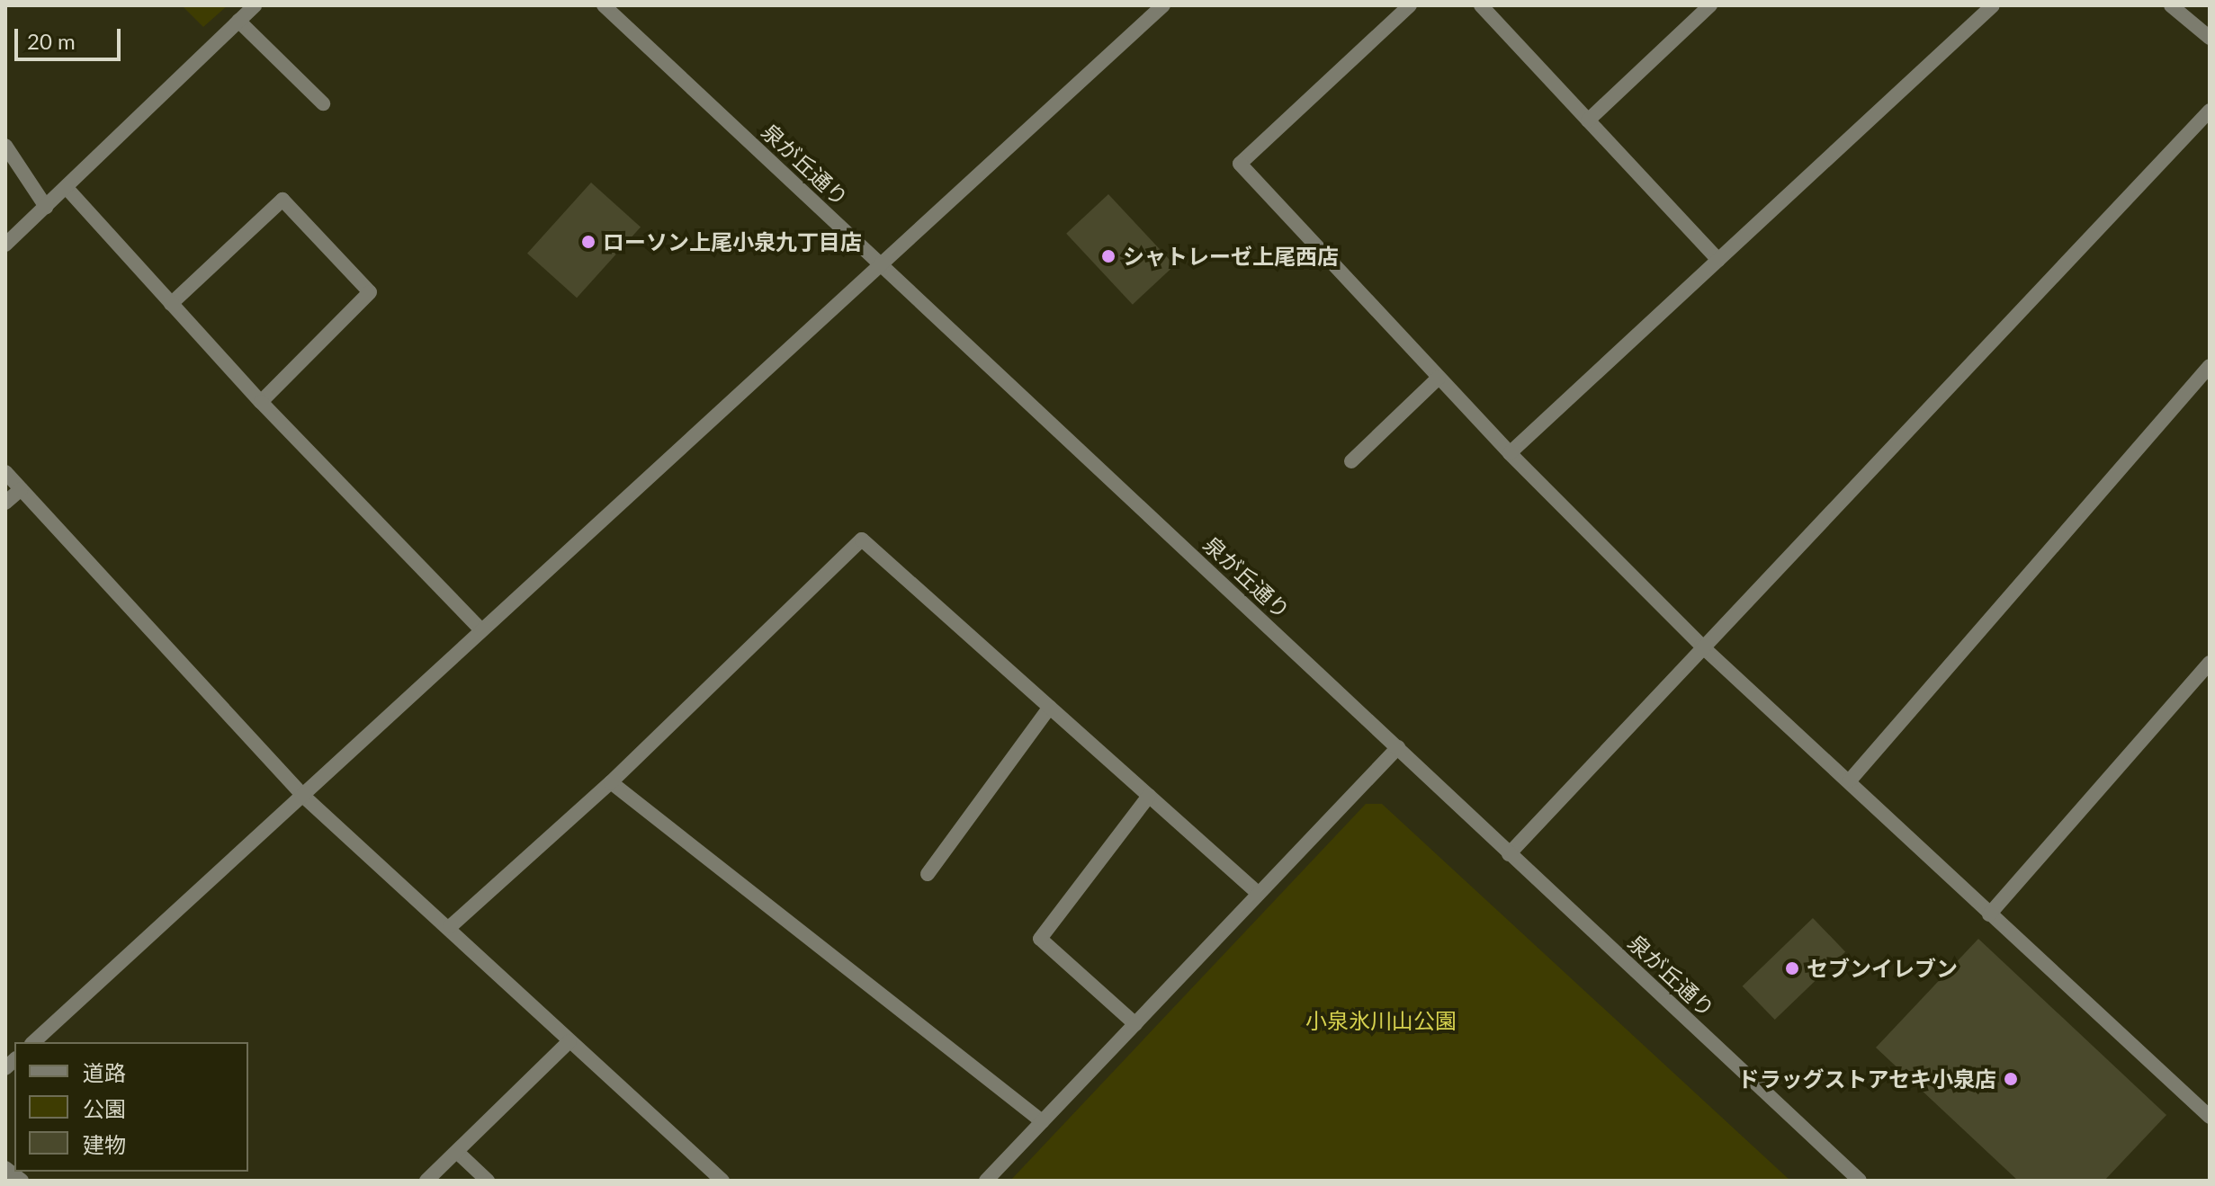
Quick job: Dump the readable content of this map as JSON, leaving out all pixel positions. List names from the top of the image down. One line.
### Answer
{"streets":{"street":["泉が丘通り"]},"parks":["小泉氷川山公園"],"places":["ローソン上尾小泉九丁目店","シャトレーゼ上尾西店","セブンイレブン","ドラッグストアセキ小泉店"],"legend":["道路","公園","建物"],"scale_bar":"20 m"}
